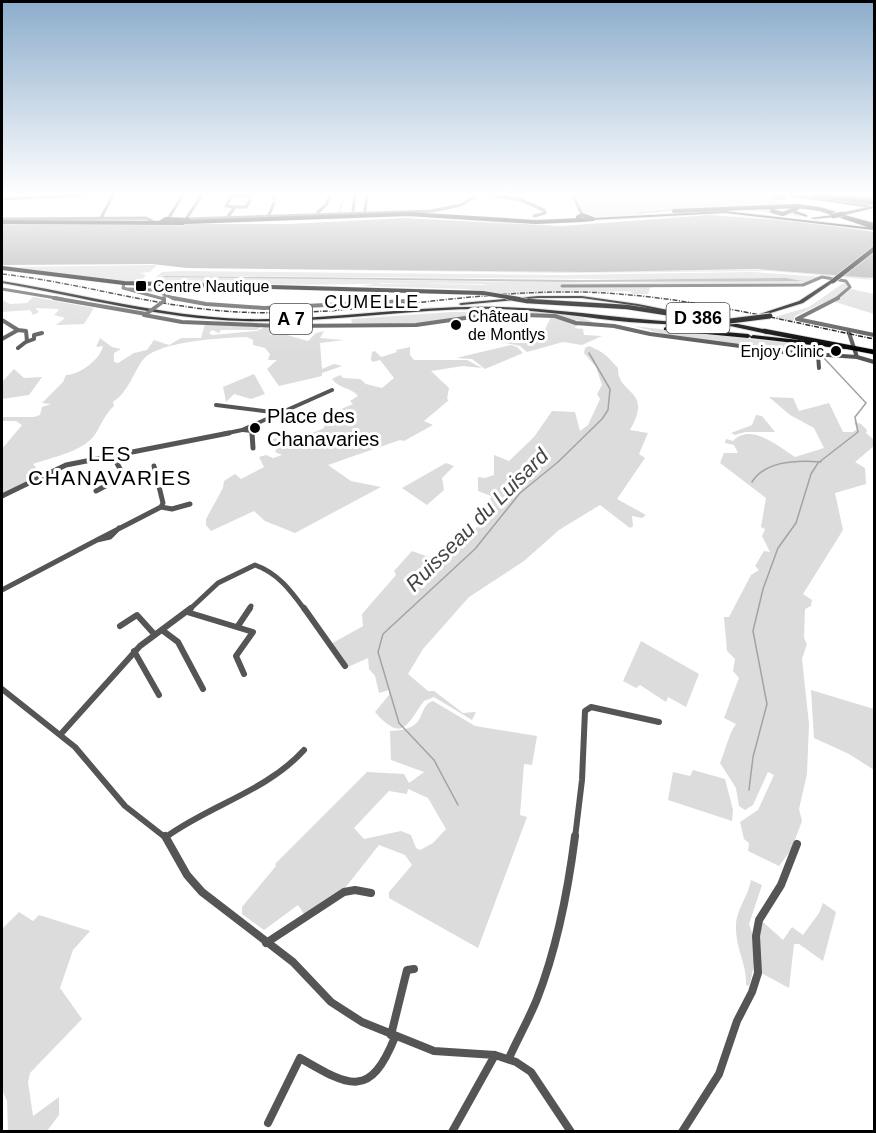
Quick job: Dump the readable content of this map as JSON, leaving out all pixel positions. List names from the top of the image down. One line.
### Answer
{"streets":{"highway":["A 7"],"main road":["D 386"]},"districts":["CUMELLE","LES CHANAVARIES"],"water":["Ruisseau du Luisard"],"places":{"transit":["Centre Nautique"],"other":["Château de Montlys","Enjoy Clinic","Place des Chanavaries"]}}
